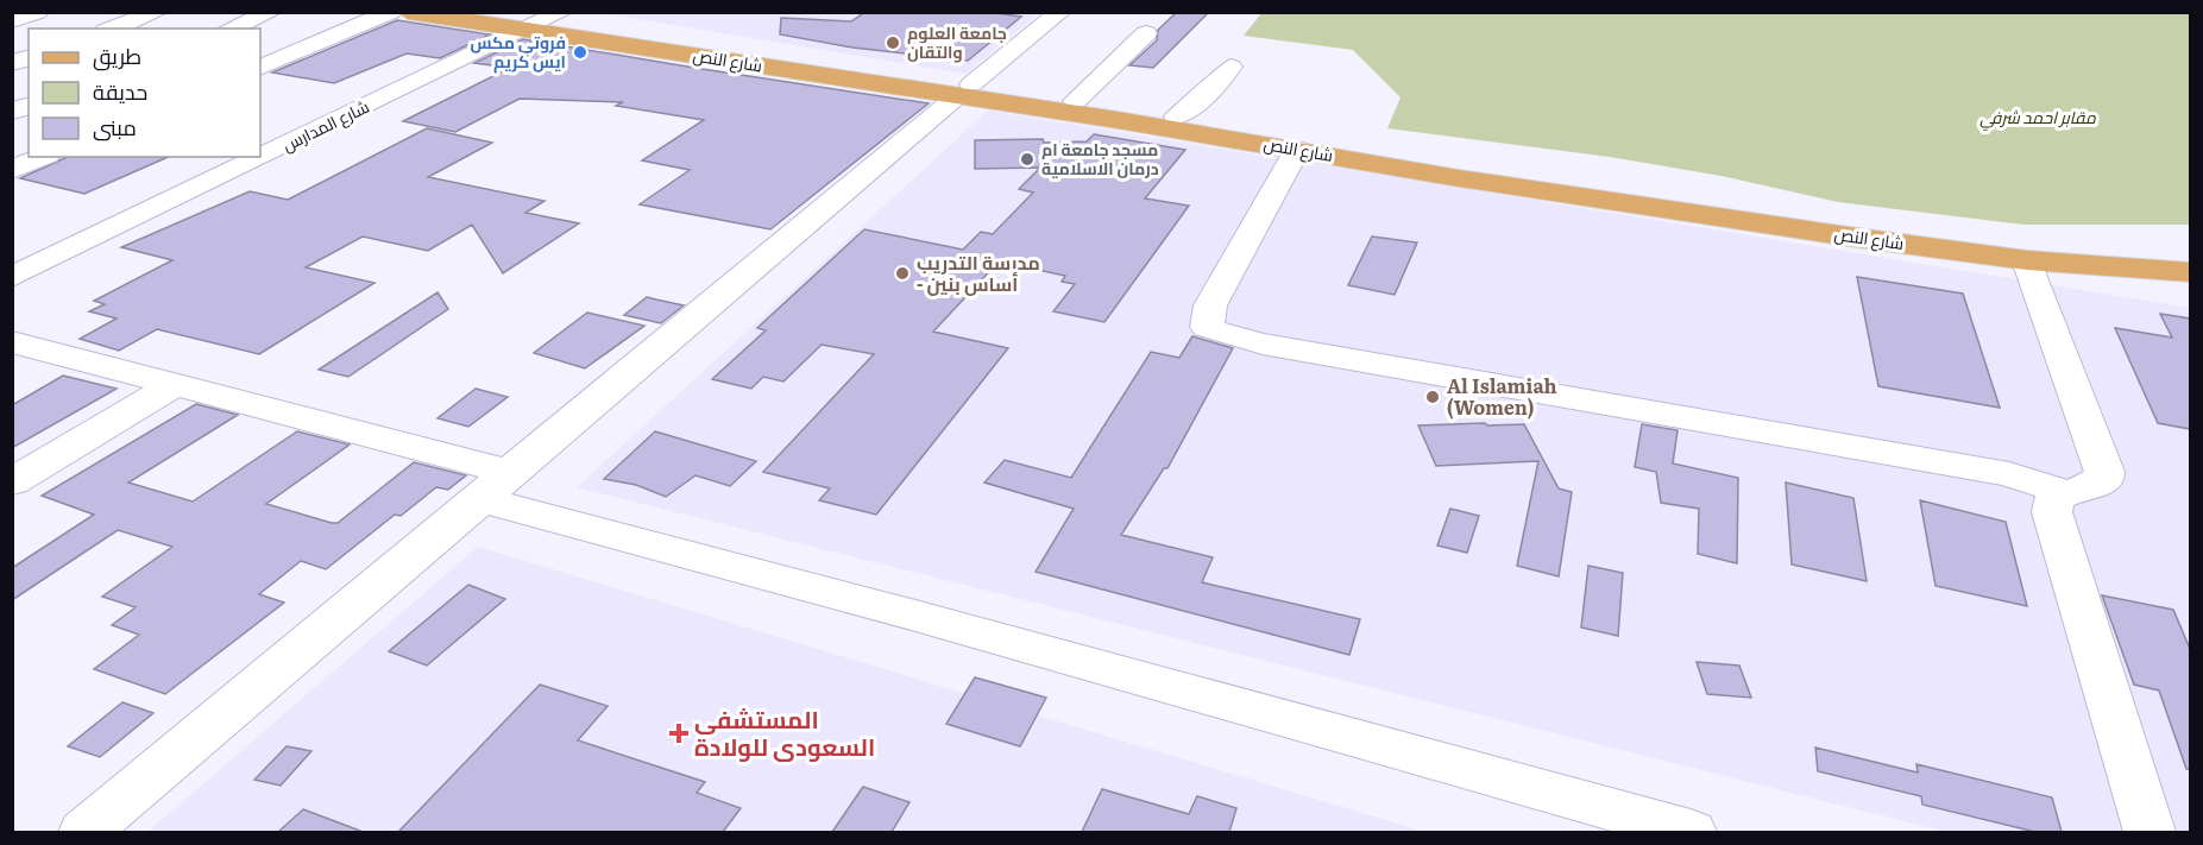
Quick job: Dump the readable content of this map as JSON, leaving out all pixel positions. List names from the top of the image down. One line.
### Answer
{"streets":{"main road":["شارع النص"],"street":["شارع المدارس"]},"crossings":[["شارع النص","شارع المدارس"]],"parks":["مقابر احمد شرفي"],"places":{"other":["جامعة العلوم والتقان","فروتي مكس ايس كريم","مسجد جامعة ام درمان الاسلامية","مدرسة التدريب - أساس بنين","Al Islamiah (Women)"],"health":["المستشفى السعودى للولادة"]},"legend":["طريق","حديقة","مبنى"]}
